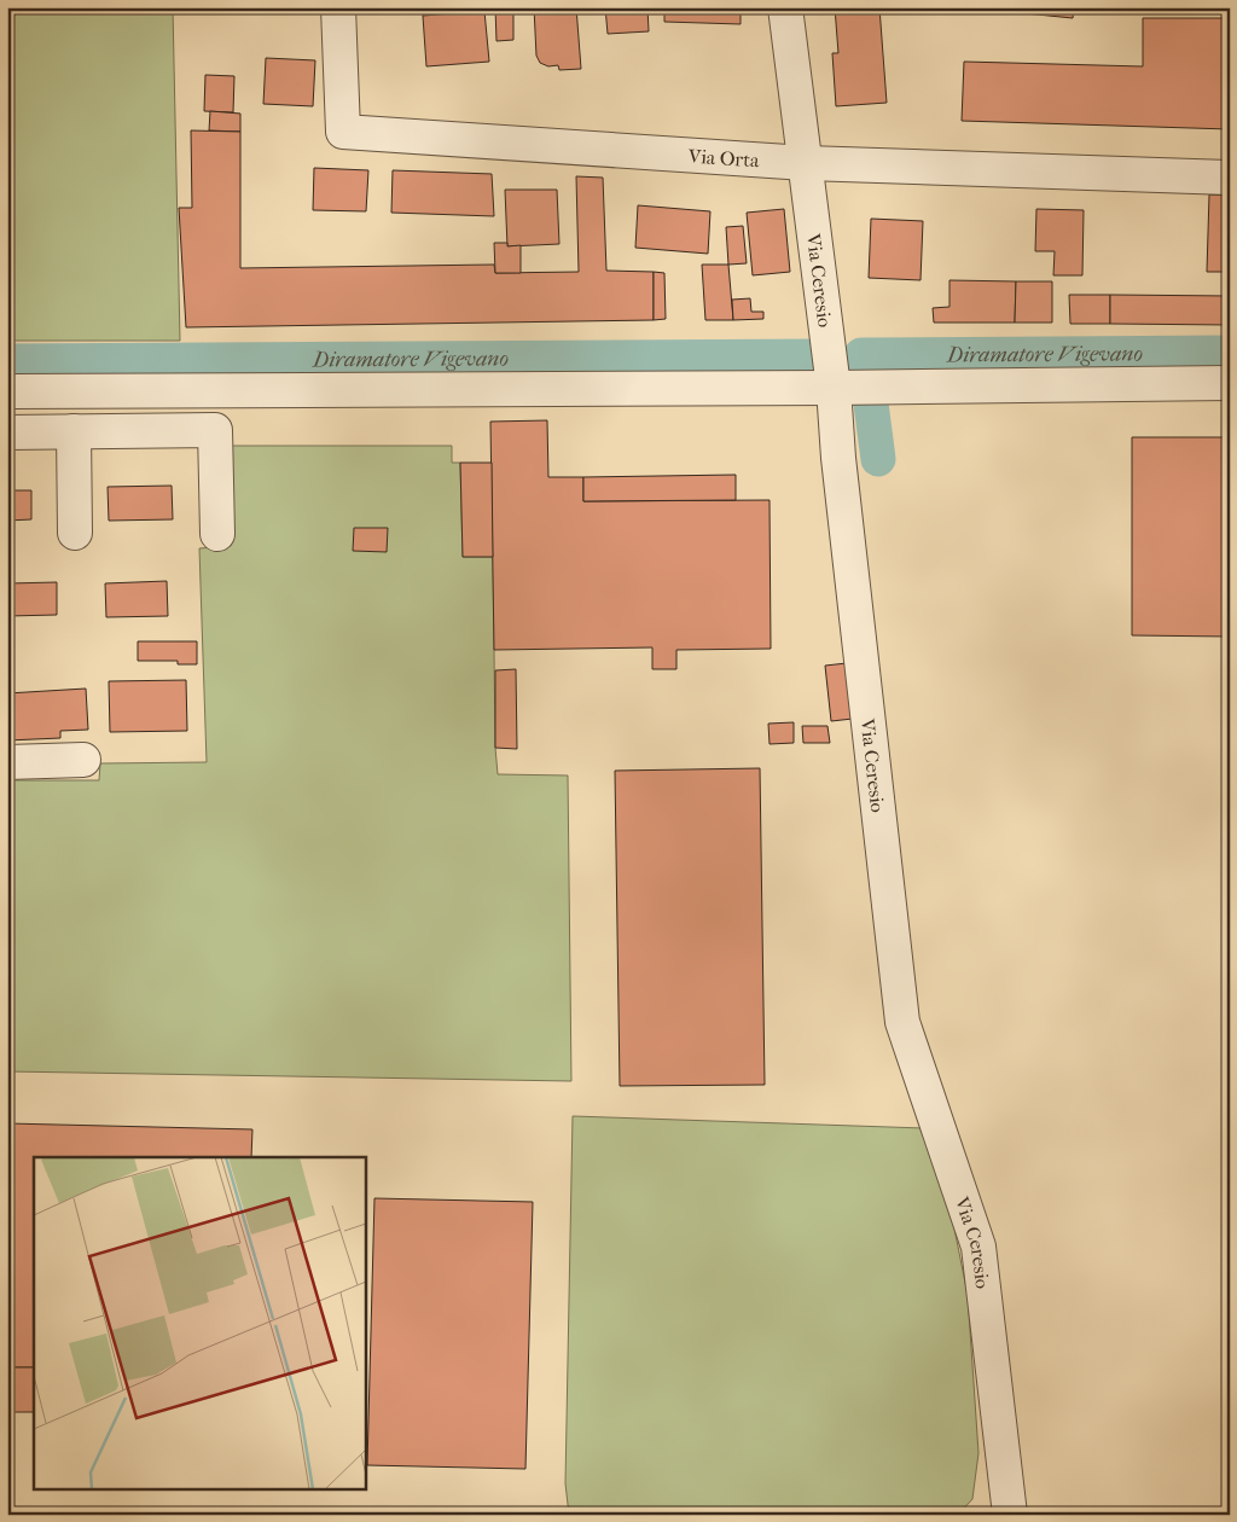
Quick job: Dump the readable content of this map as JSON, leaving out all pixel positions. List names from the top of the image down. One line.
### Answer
{"streets":{"street":["Via Orta","Via Ceresio"]},"crossings":[["Via Orta","Via Ceresio"]],"water":["Diramatore Vigevano"]}
